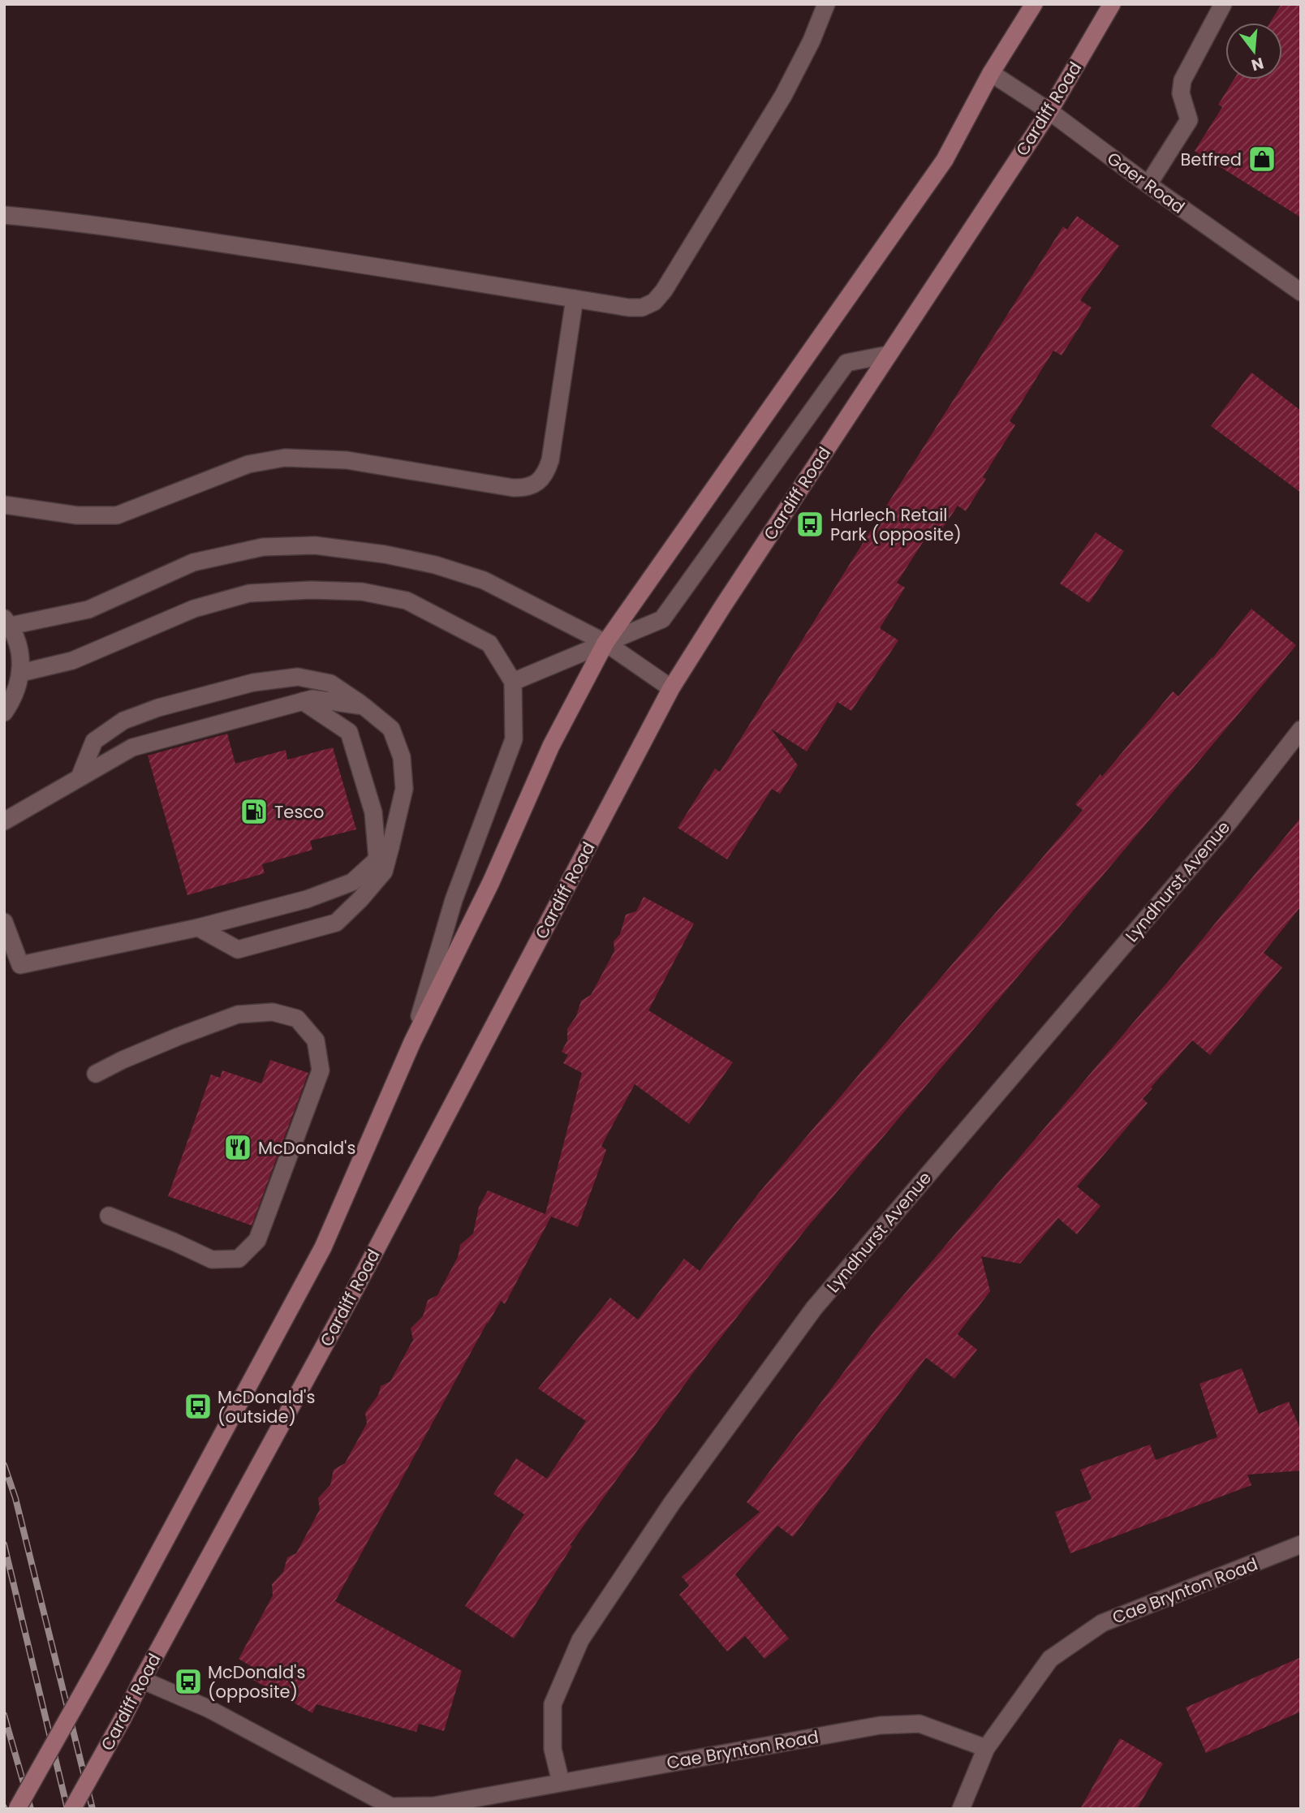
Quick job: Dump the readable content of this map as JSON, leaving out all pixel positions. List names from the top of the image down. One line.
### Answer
{"streets":{"main road":["Cardiff Road"],"street":["Gaer Road","Lyndhurst Avenue","Cae Brynton Road"]},"crossings":[["Cardiff Road","Gaer Road"],["Cardiff Road","Cae Brynton Road"],["Lyndhurst Avenue","Cae Brynton Road"]],"places":{"shop":["Betfred"],"bus stop":["Harlech Retail Park (opposite)","McDonald's (outside)","McDonald's (opposite)"],"fuel station":["Tesco"],"restaurant":["McDonald's"]},"north":"bottom"}
